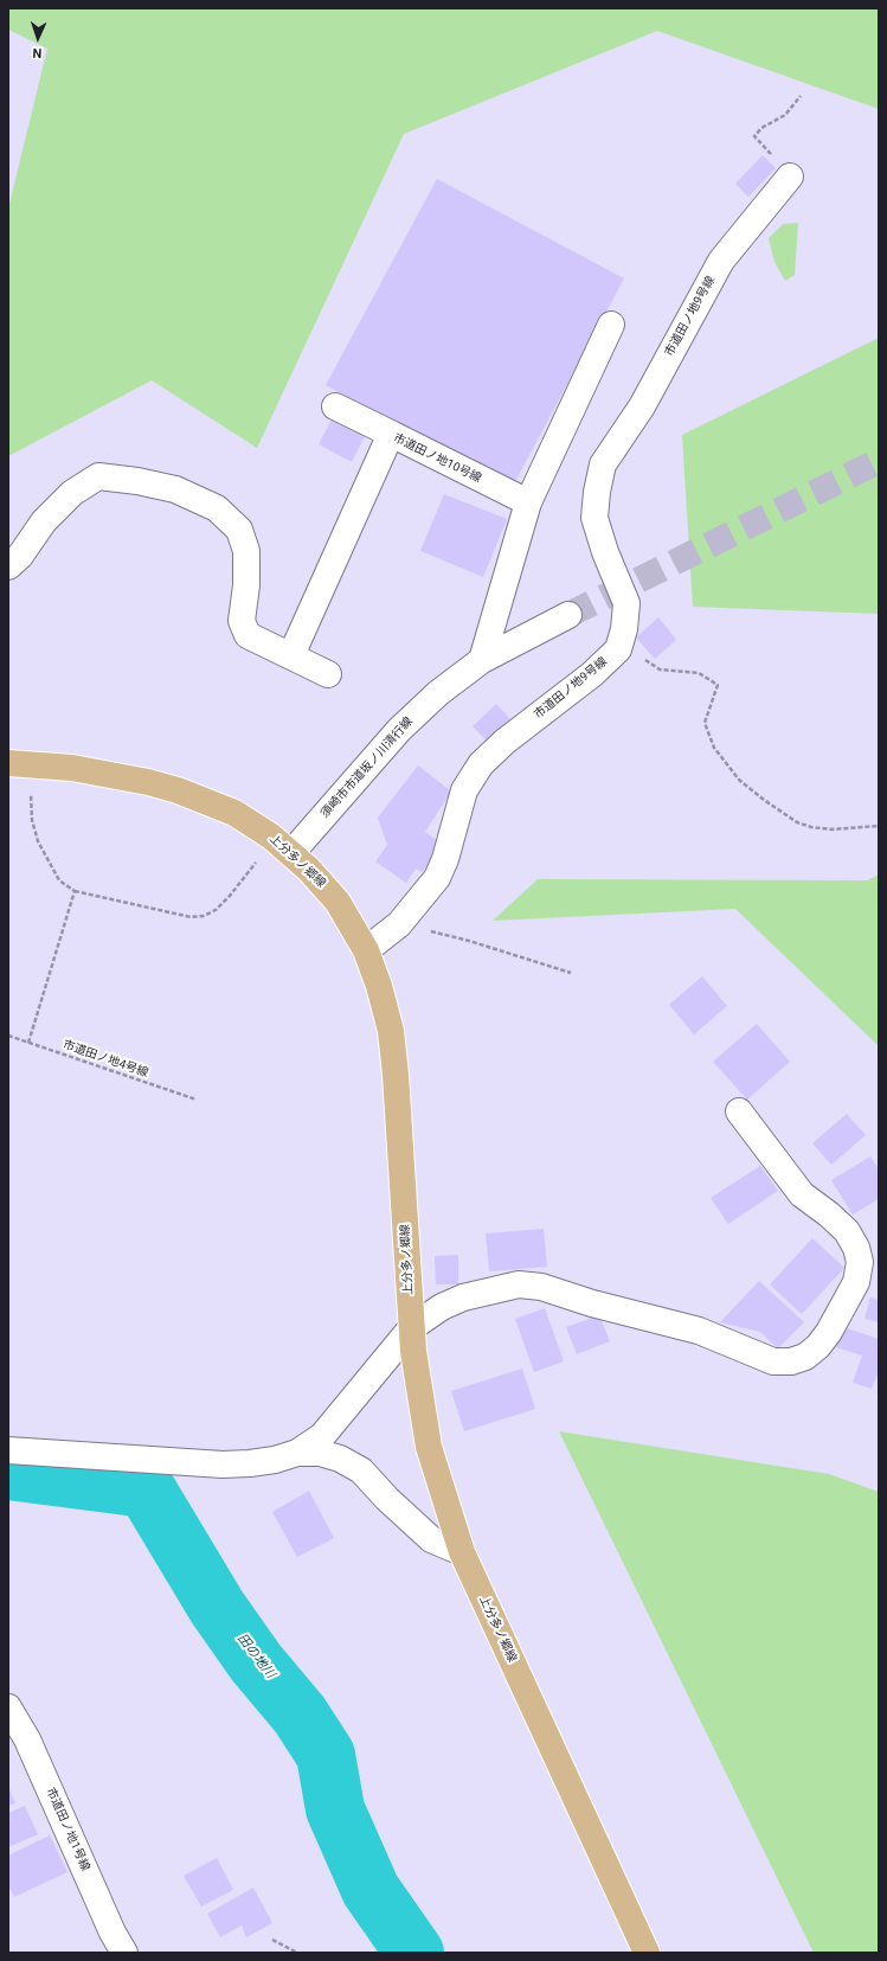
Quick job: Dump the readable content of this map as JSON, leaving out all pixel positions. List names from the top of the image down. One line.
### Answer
{"streets":{"main road":["上分多ノ郷線"],"street":["市道田ノ地9号線","市道田ノ地10号線","須崎市市道坂ノ川清行線","市道田ノ地1号線"],"path":["市道田ノ地4号線"]},"crossings":[["市道田ノ地9号線","上分多ノ郷線"],["須崎市市道坂ノ川清行線","上分多ノ郷線"]],"water":["田の地川"],"north":"bottom"}
